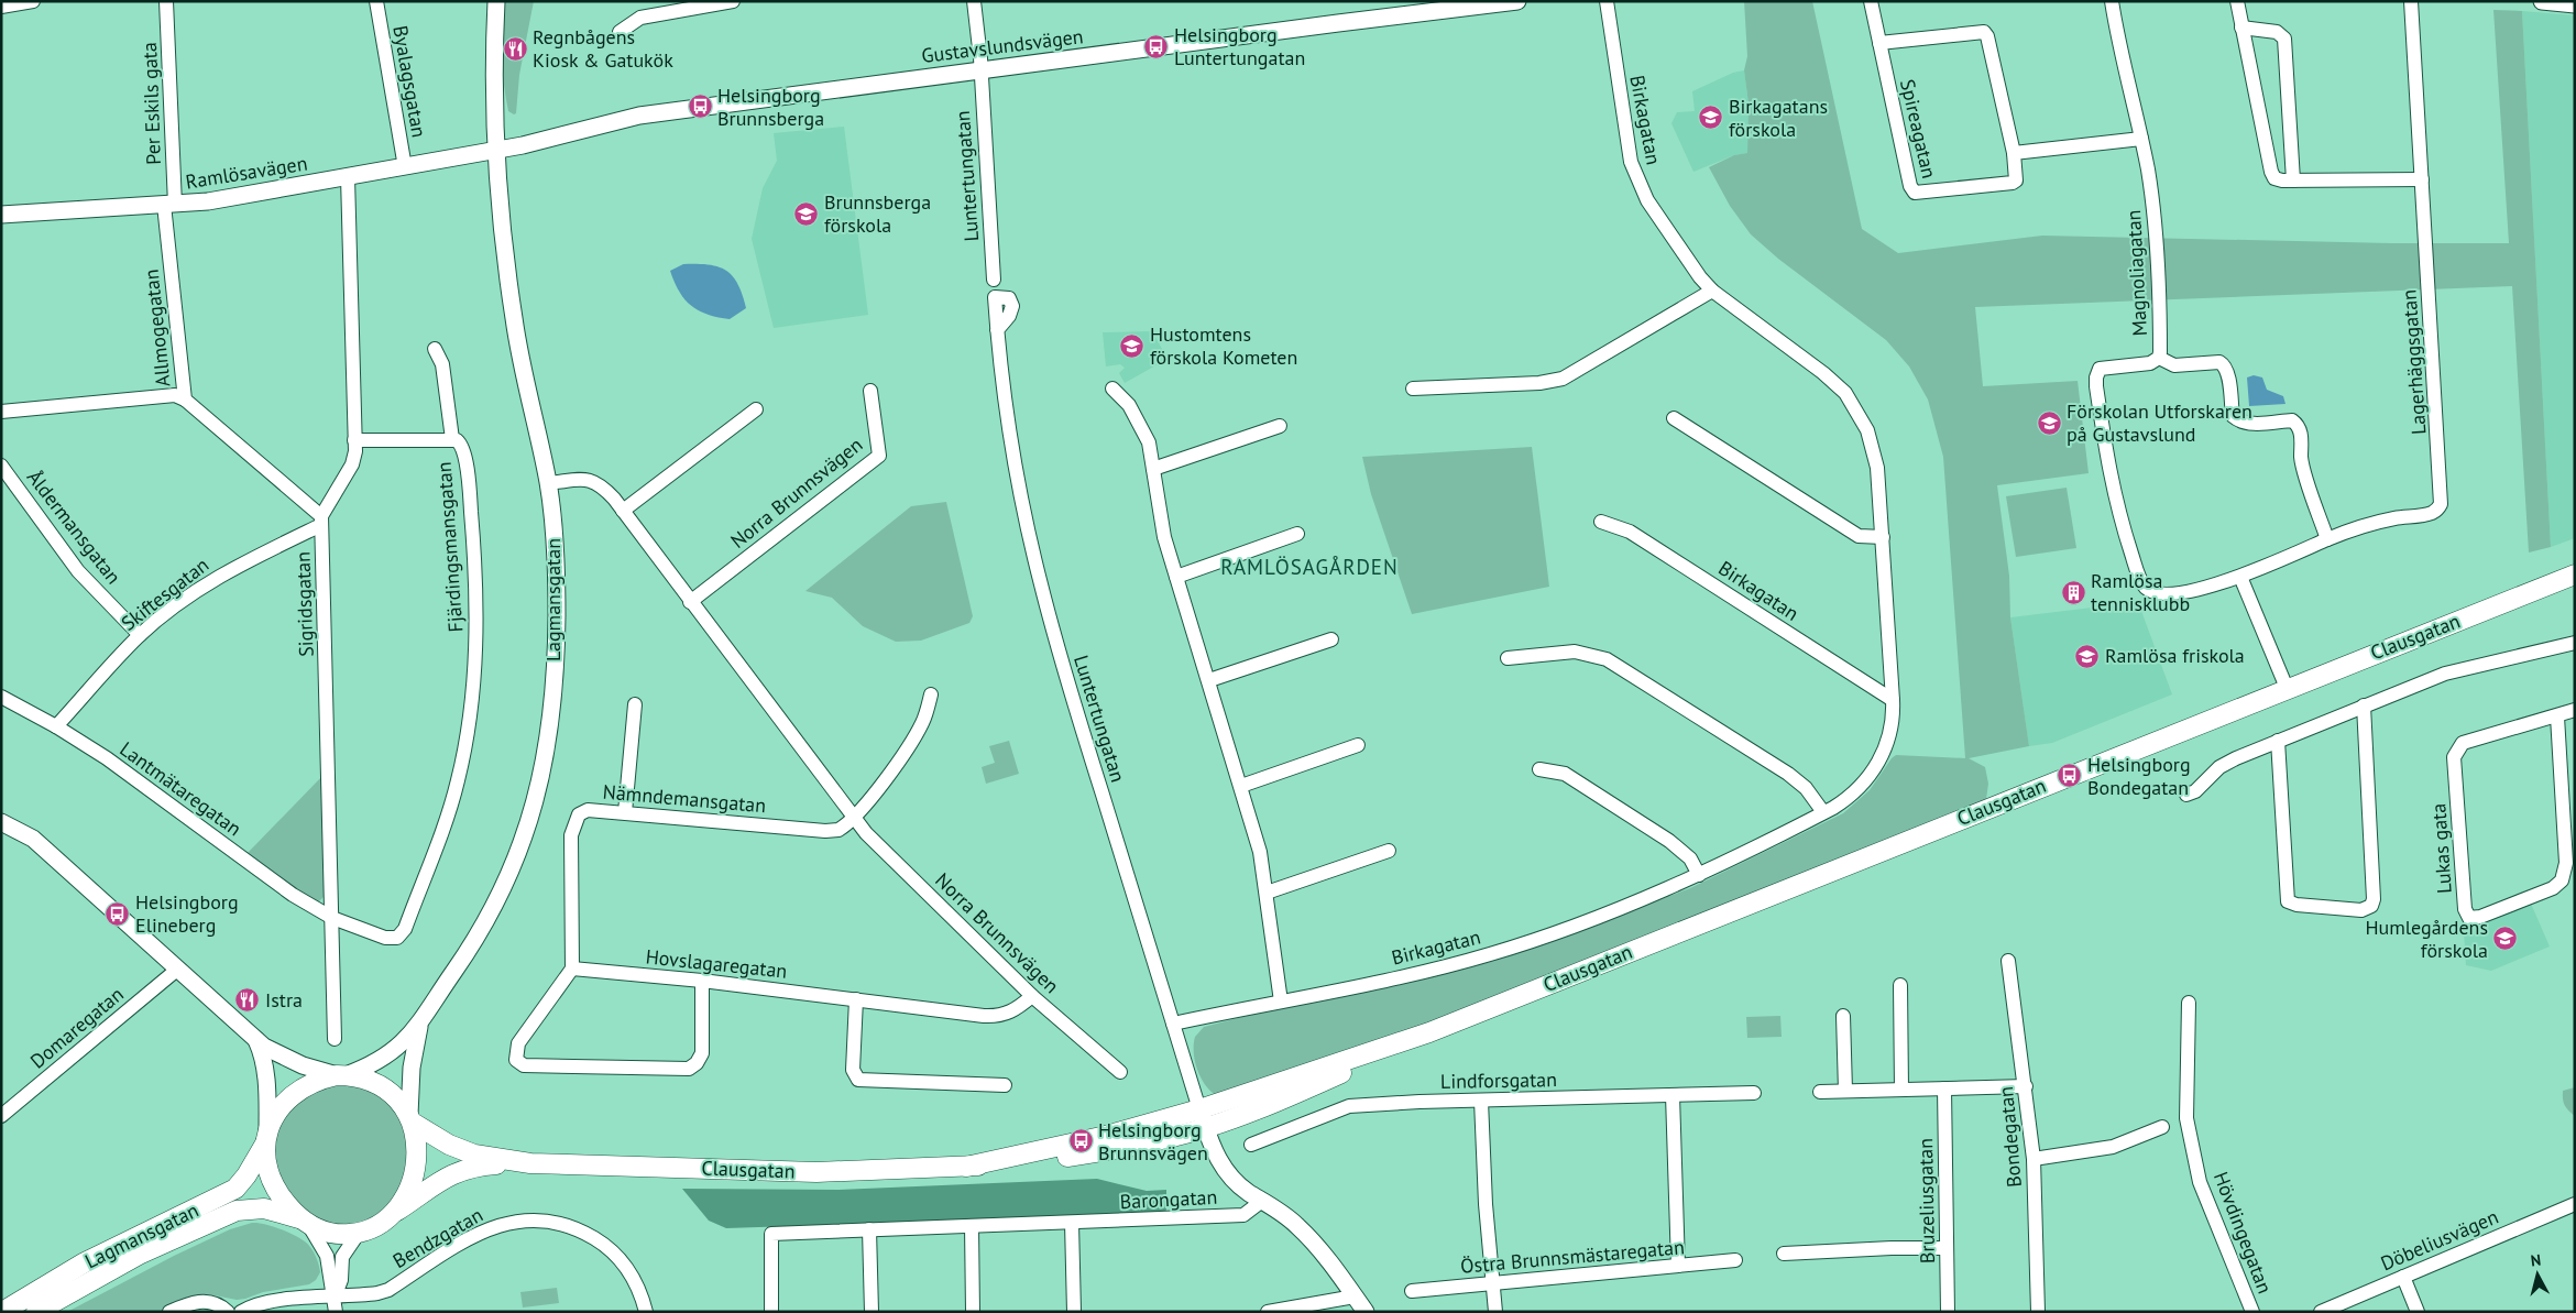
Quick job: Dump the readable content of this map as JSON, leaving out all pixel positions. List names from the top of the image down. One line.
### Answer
{"streets":{"main road":["Lagmansgatan","Clausgatan"],"street":["Gustavslundsvägen","Byalagsgatan","Per Eskils gata","Birkagatan","Spireagatan","Ramlösavägen","Luntertungatan","Magnoliagatan","Allmogegatan","Lagerhäggsgatan","Norra Brunnsvägen","Åldermansgatan","Fjärdingsmansgatan","Skiftesgatan","Sigridsgatan","Lantmätaregatan","Nämndemansgatan","Lukas gata","Hovslagaregatan","Domaregatan","Lindforsgatan","Bondegatan","Barongatan","Bruzeliusgatan","Hövdingegatan","Bendzgatan","Döbeliusvägen","Östra Brunnsmästaregatan"]},"crossings":[["Gustavslundsvägen","Ramlösavägen"],["Gustavslundsvägen","Luntertungatan"],["Gustavslundsvägen","Lagmansgatan"],["Byalagsgatan","Ramlösavägen"],["Per Eskils gata","Ramlösavägen"],["Per Eskils gata","Allmogegatan"],["Birkagatan","Luntertungatan"],["Ramlösavägen","Allmogegatan"],["Ramlösavägen","Lagmansgatan"],["Luntertungatan","Clausgatan"],["Magnoliagatan","Lagerhäggsgatan"],["Allmogegatan","Skiftesgatan"],["Allmogegatan","Sigridsgatan"],["Norra Brunnsvägen","Lagmansgatan"],["Norra Brunnsvägen","Nämndemansgatan"],["Norra Brunnsvägen","Hovslagaregatan"],["Åldermansgatan","Skiftesgatan"],["Fjärdingsmansgatan","Sigridsgatan"],["Fjärdingsmansgatan","Lantmätaregatan"],["Skiftesgatan","Sigridsgatan"],["Skiftesgatan","Lantmätaregatan"],["Lagmansgatan","Clausgatan"],["Sigridsgatan","Lantmätaregatan"],["Nämndemansgatan","Hovslagaregatan"]],"districts":["RAMLÖSAGÅRDEN"],"places":{"bus stop":["Helsingborg Luntertungatan","Helsingborg Brunnsberga","Helsingborg Bondegatan","Helsingborg Elineberg","Helsingborg Brunnsvägen"],"restaurant":["Regnbågens Kiosk & Gatukök","Istra"],"school or university":["Birkagatans förskola","Brunnsberga förskola","Hustomtens förskola Kometen","Förskolan Utforskaren på Gustavslund","Ramlösa friskola","Humlegårdens förskola"],"building":["Ramlösa tennisklubb"]},"north":"top"}
